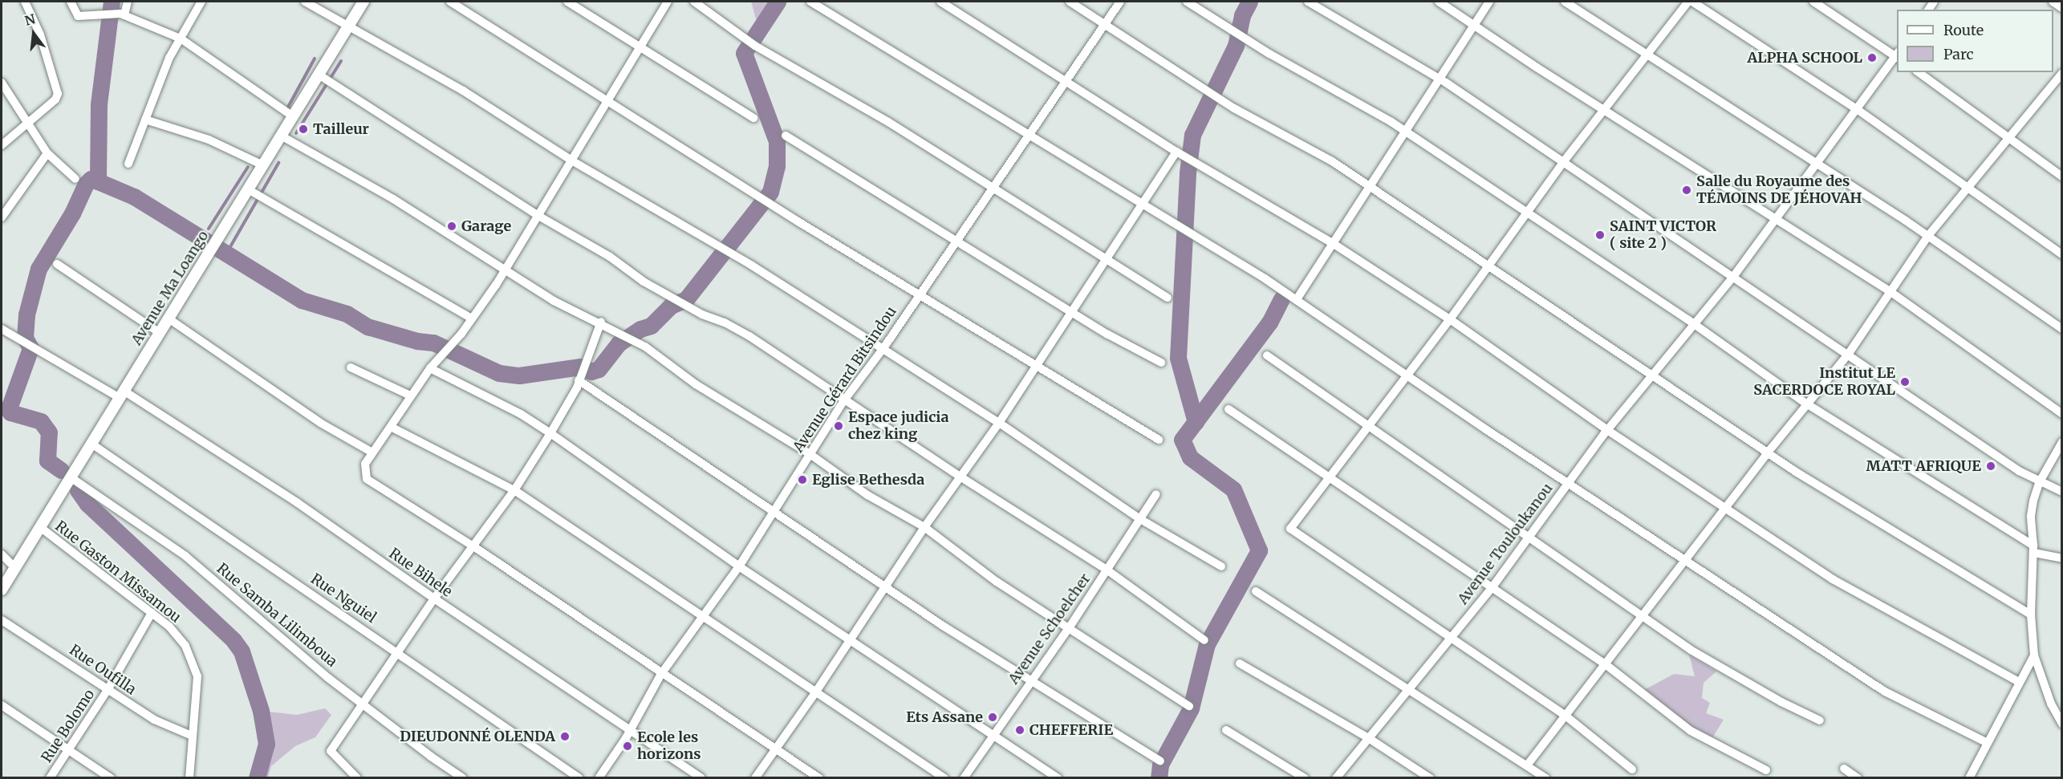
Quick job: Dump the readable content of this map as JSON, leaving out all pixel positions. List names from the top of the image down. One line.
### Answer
{"streets":{"main road":["Avenue Ma Loango"],"street":["Avenue Gérard Bitsindou","Avenue Touloukanou","Rue Gaston Missamou","Rue Bihele","Rue Nguiel","Rue Samba Lilimboua","Avenue Schoelcher","Rue Oufilla","Rue Bolomo"]},"crossings":[["Avenue Ma Loango","Rue Gaston Missamou"],["Avenue Ma Loango","Rue Bihele"],["Avenue Ma Loango","Rue Nguiel"],["Avenue Ma Loango","Rue Samba Lilimboua"],["Avenue Gérard Bitsindou","Rue Bihele"],["Rue Gaston Missamou","Rue Oufilla"],["Rue Gaston Missamou","Rue Bolomo"],["Rue Oufilla","Rue Bolomo"]],"places":["ALPHA SCHOOL","Tailleur","Salle du Royaume des TÉMOINS DE JÉHOVAH","Garage","SAINT VICTOR ( site 2 )","Institut LE SACERDOCE ROYAL","Espace judicia chez king","MATT AFRIQUE","Eglise Bethesda","Ets Assane","CHEFFERIE","DIEUDONNÉ OLENDA","Ecole les horizons"],"legend":["Route","Parc"],"north":"top"}
